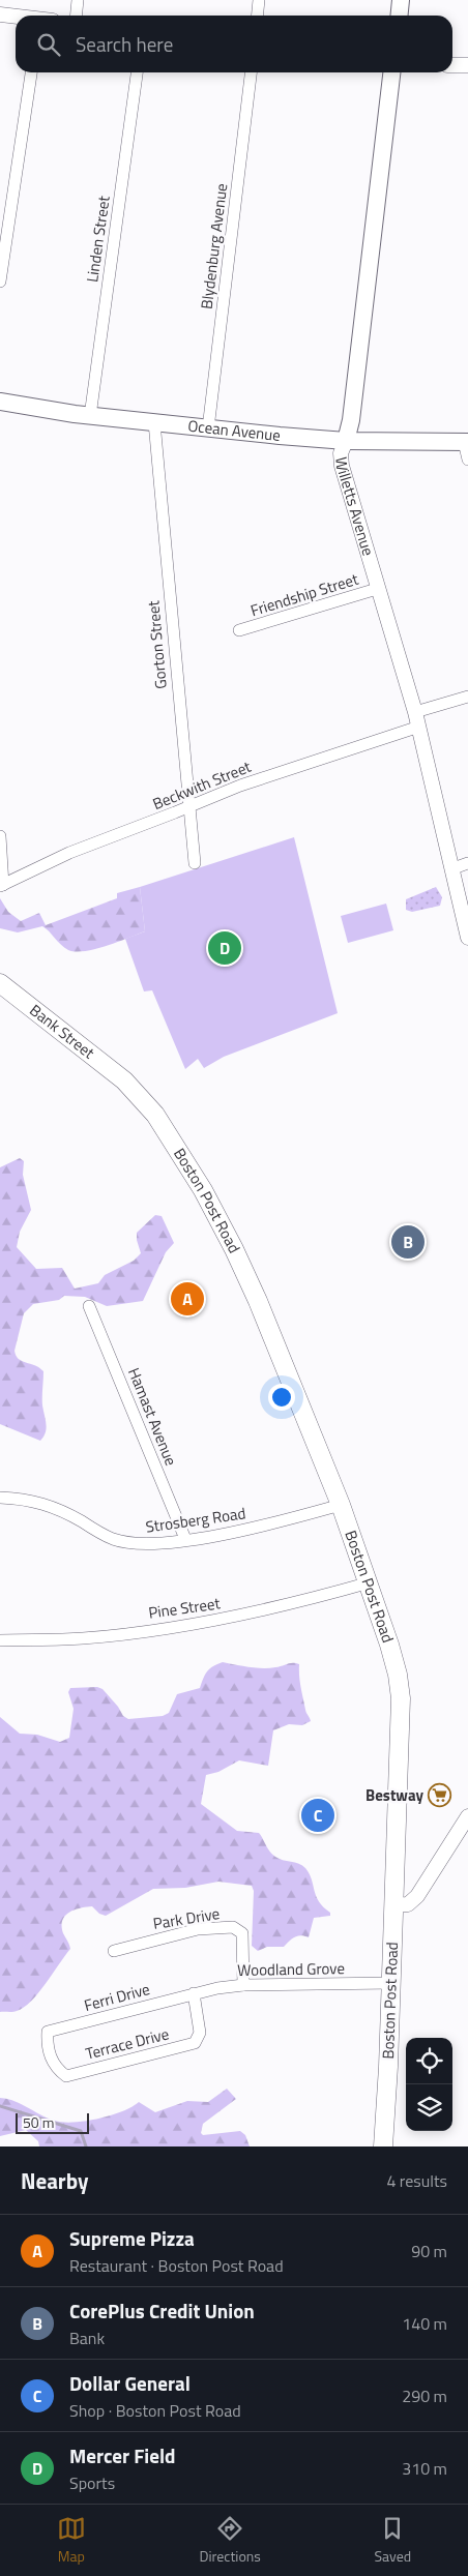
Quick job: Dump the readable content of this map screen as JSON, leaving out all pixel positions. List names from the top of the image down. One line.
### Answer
{"streets":{"main road":["Ocean Avenue","Willetts Avenue","Bank Street","Boston Post Road"],"street":["Linden Street","Blydenburg Avenue","Friendship Street","Gorton Street","Beckwith Street","Hamast Avenue","Strosberg Road","Pine Street","Park Drive","Woodland Grove","Ferri Drive","Terrace Drive"]},"crossings":[["Linden Street","Ocean Avenue"],["Blydenburg Avenue","Ocean Avenue"],["Ocean Avenue","Willetts Avenue"],["Ocean Avenue","Gorton Street"],["Willetts Avenue","Friendship Street"],["Willetts Avenue","Beckwith Street"],["Gorton Street","Beckwith Street"],["Bank Street","Boston Post Road"],["Boston Post Road","Strosberg Road"],["Boston Post Road","Pine Street"],["Boston Post Road","Woodland Grove"],["Hamast Avenue","Strosberg Road"],["Park Drive","Woodland Grove"],["Woodland Grove","Ferri Drive"],["Woodland Grove","Terrace Drive"],["Ferri Drive","Terrace Drive"]],"places":{"supermarket":["Bestway"]},"scale_bar":"50 m","page":{"search":"Search here","pins":["D","B","A","C"],"scale":"50 m","heading":["Nearby","4 results"],"list":[{"mark":"A","name":"Supreme Pizza","note":"Restaurant · Boston Post Road","value":"90 m"},{"mark":"B","name":"CorePlus Credit Union","note":"Bank","value":"140 m"},{"mark":"C","name":"Dollar General","note":"Shop · Boston Post Road","value":"290 m"},{"mark":"D","name":"Mercer Field","note":"Sports","value":"310 m"}],"nav":["Map","Directions","Saved"]}}
